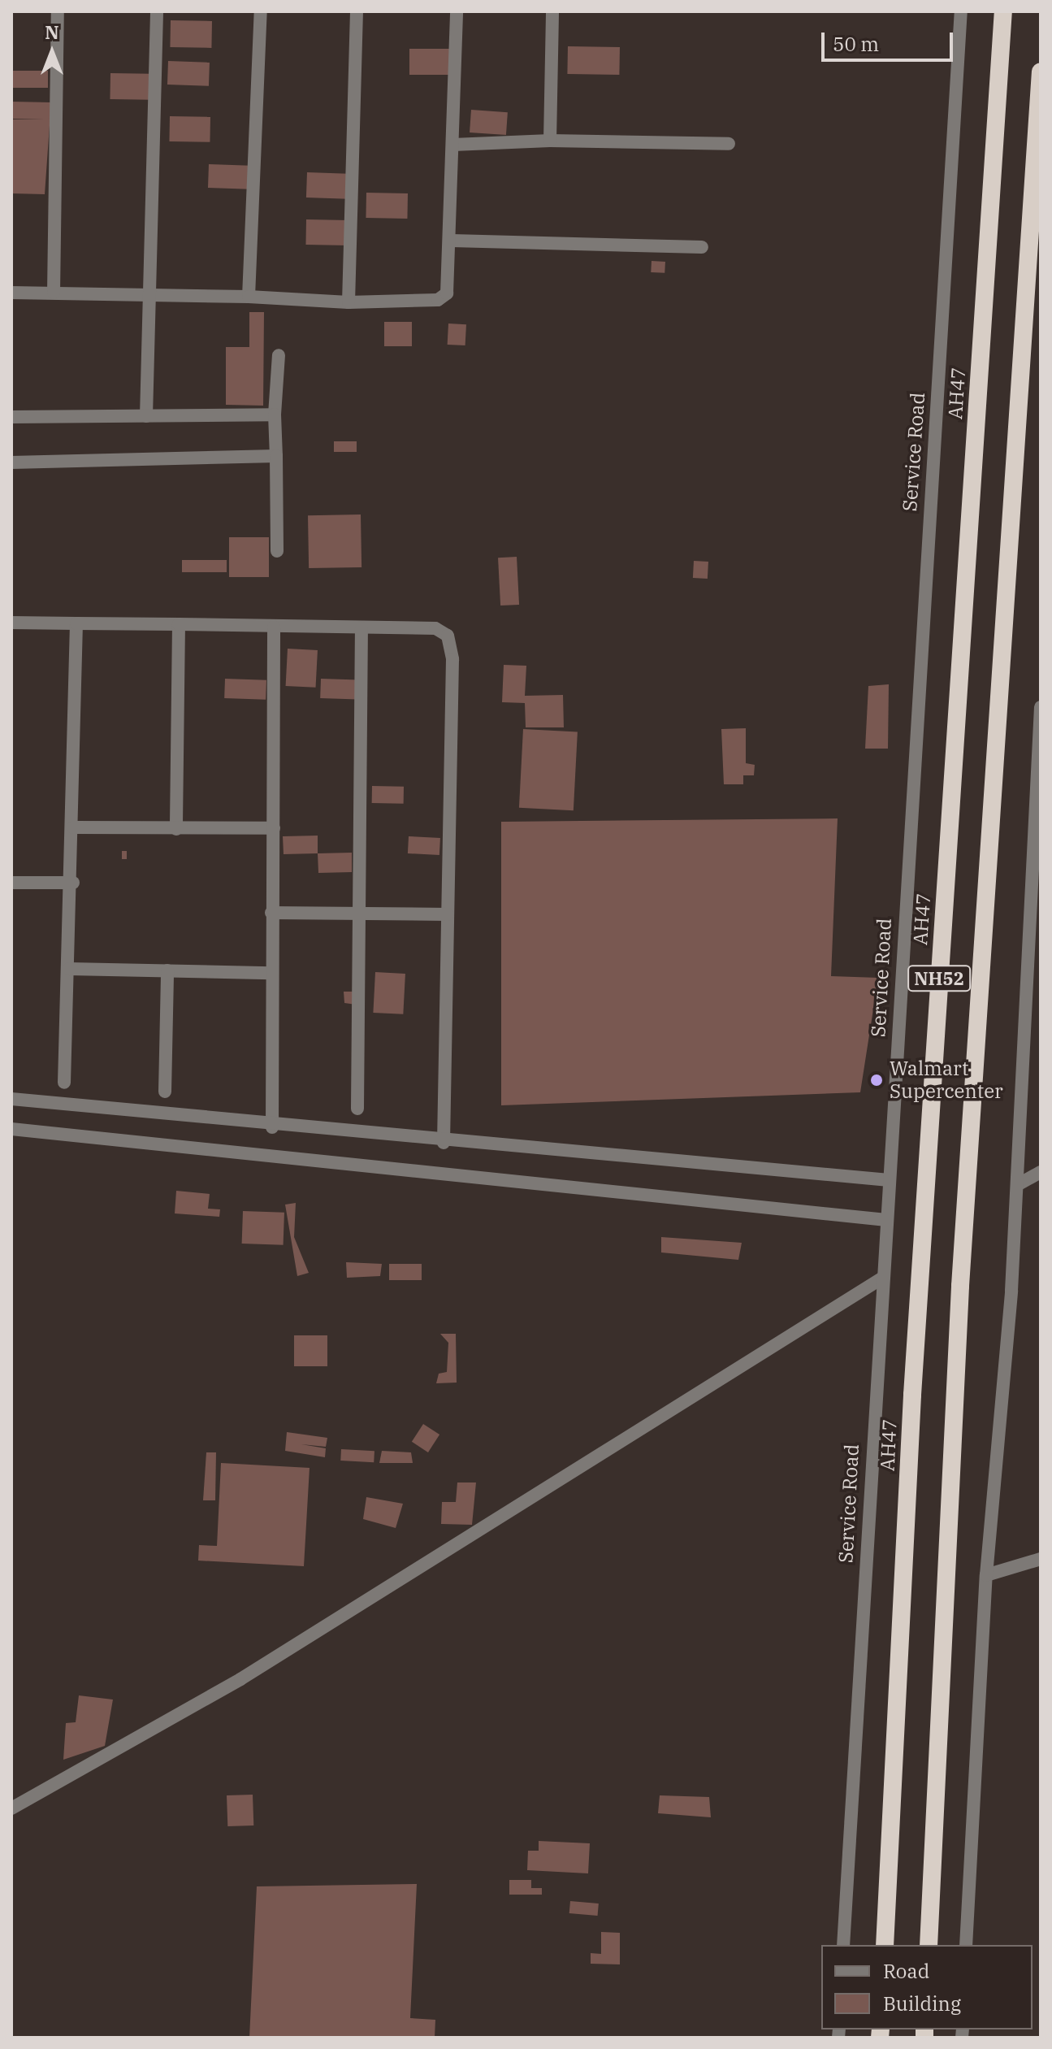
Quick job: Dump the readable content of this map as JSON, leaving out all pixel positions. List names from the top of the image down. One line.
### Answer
{"streets":{"highway":["AH47","NH52"],"street":["Service Road"]},"places":["Walmart Supercenter"],"legend":["Road","Building"],"scale_bar":"50 m","north":"top"}
